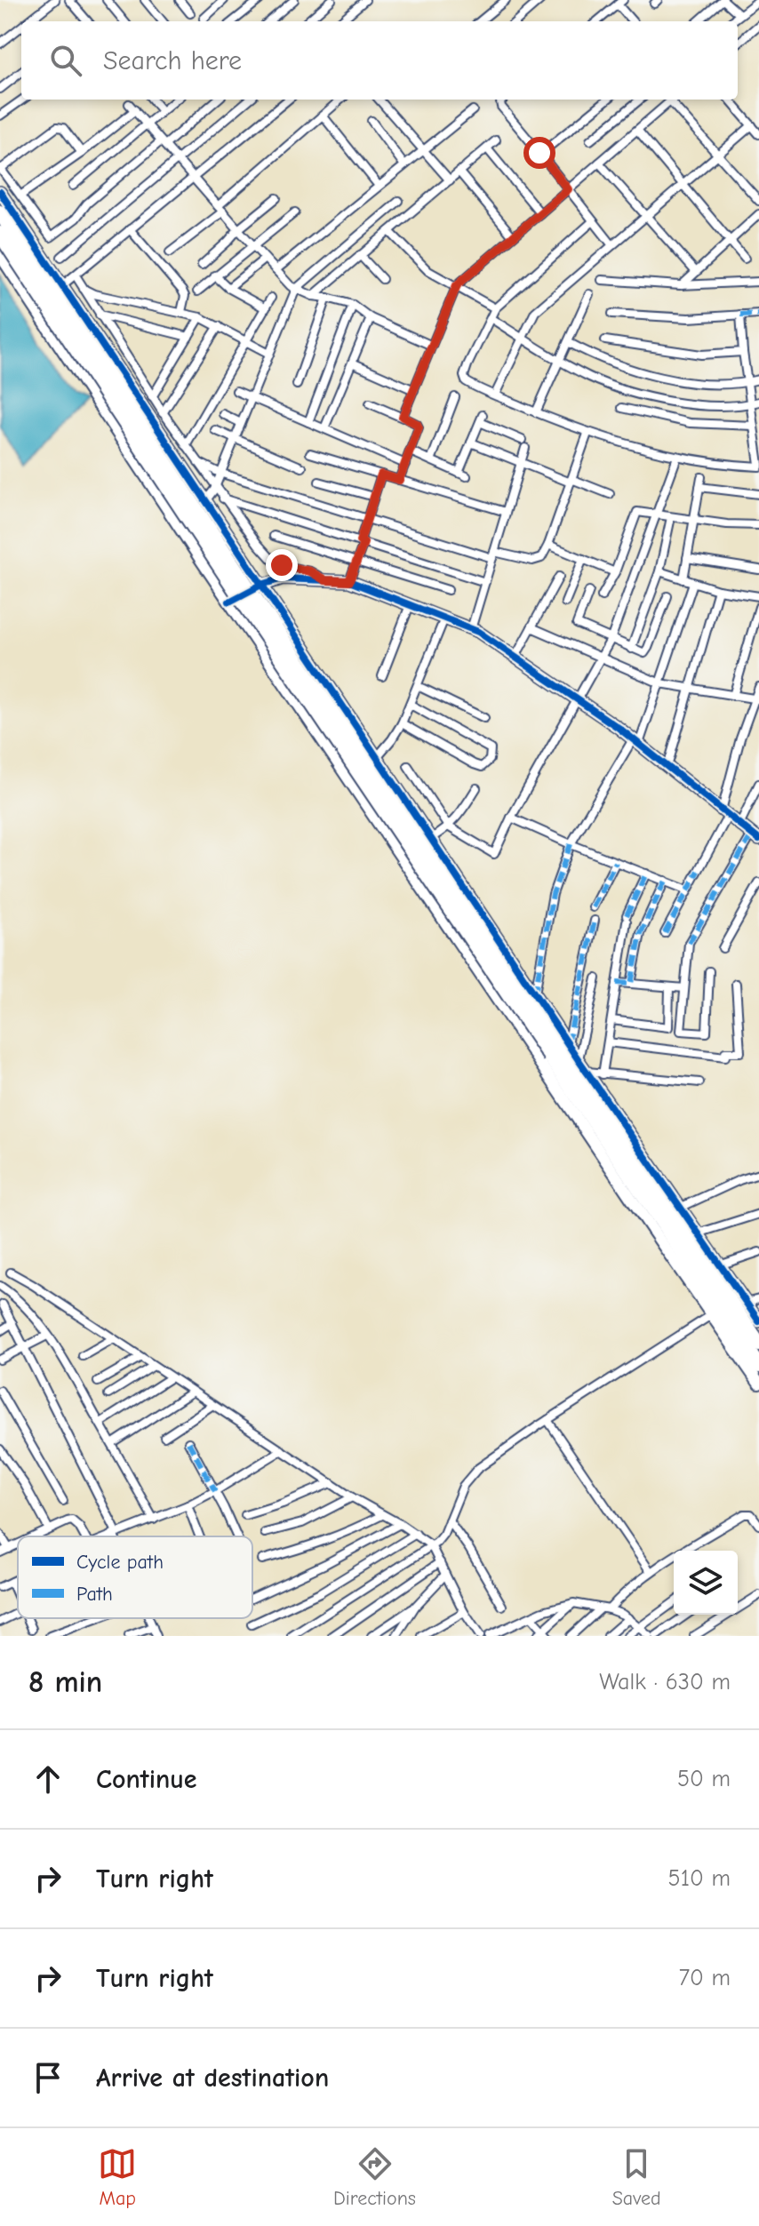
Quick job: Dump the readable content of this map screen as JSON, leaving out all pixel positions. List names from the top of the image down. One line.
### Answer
{"legend":["Cycle path","Path"],"page":{"search":"Search here","heading":["8 min","Walk · 630 m"],"list":[["Continue","50 m"],["Turn right","510 m"],["Turn right","70 m"],"Arrive at destination"],"nav":["Map","Directions","Saved"]}}
